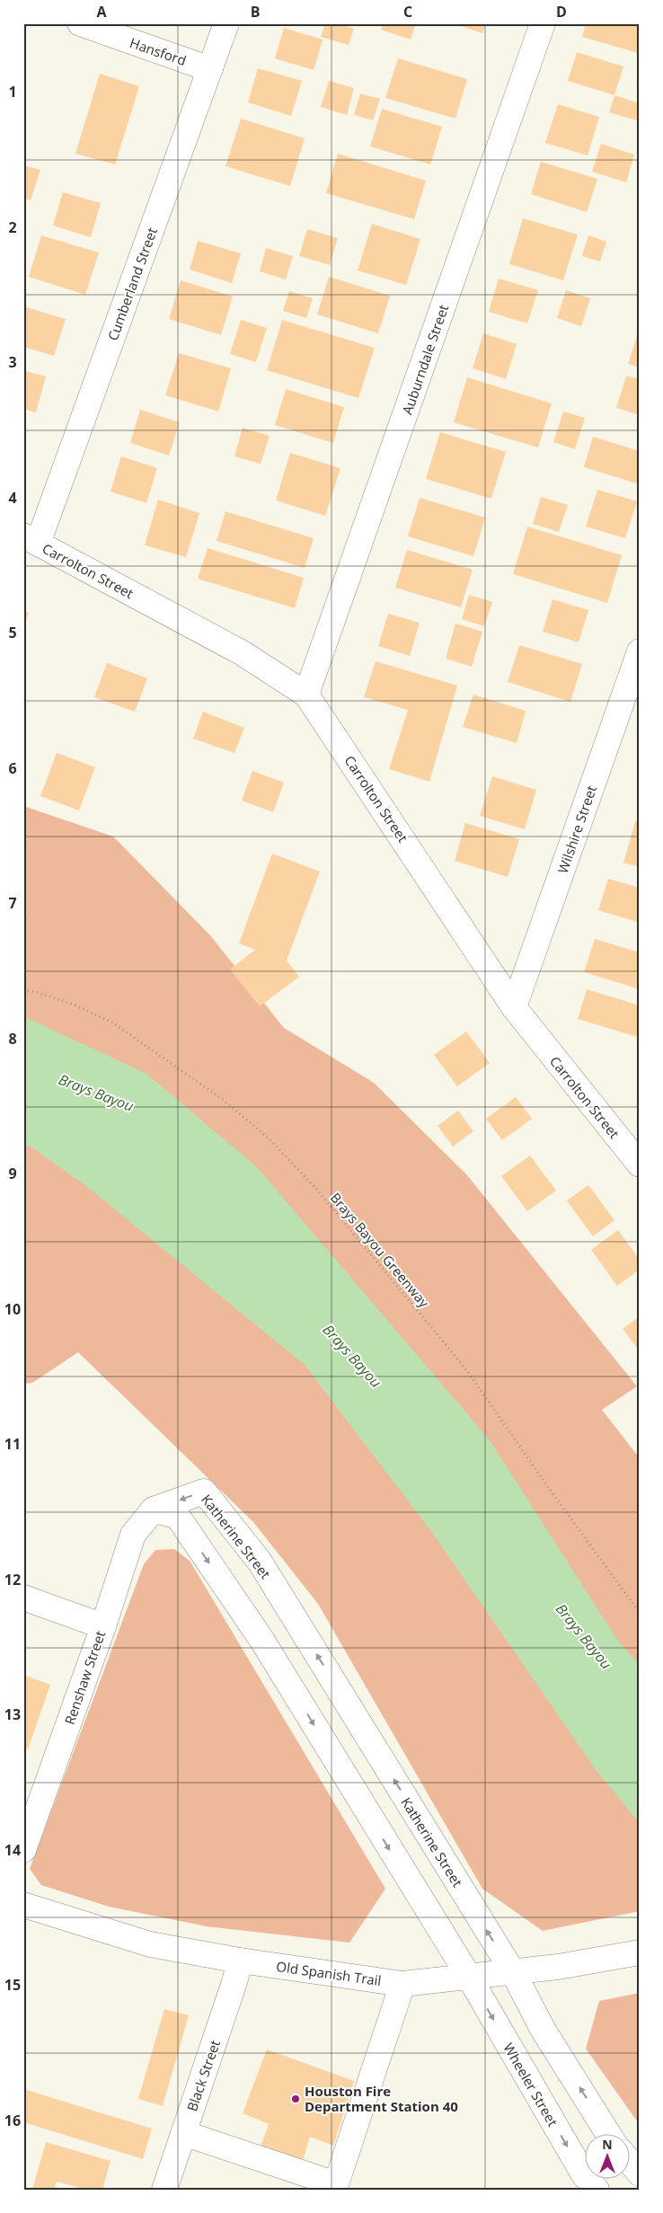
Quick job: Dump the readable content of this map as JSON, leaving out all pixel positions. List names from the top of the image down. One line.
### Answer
{"streets":{"street":["Hansford","Cumberland Street","Auburndale Street","Carrolton Street","Wilshire Street","Katherine Street","Renshaw Street","Old Spanish Trail","Black Street","Wheeler Street"],"path":["Brays Bayou Greenway"]},"crossings":[["Hansford","Cumberland Street"],["Cumberland Street","Carrolton Street"],["Auburndale Street","Carrolton Street"],["Carrolton Street","Wilshire Street"],["Katherine Street","Renshaw Street"],["Katherine Street","Old Spanish Trail"],["Old Spanish Trail","Black Street"],["Old Spanish Trail","Wheeler Street"]],"water":["Brays Bayou"],"places":["Houston Fire Department Station 40"],"north":"top","grid":{"columns":["A","B","C","D"],"rows":["1","2","3","4","5","6","7","8","9","10","11","12","13","14","15","16"]}}
